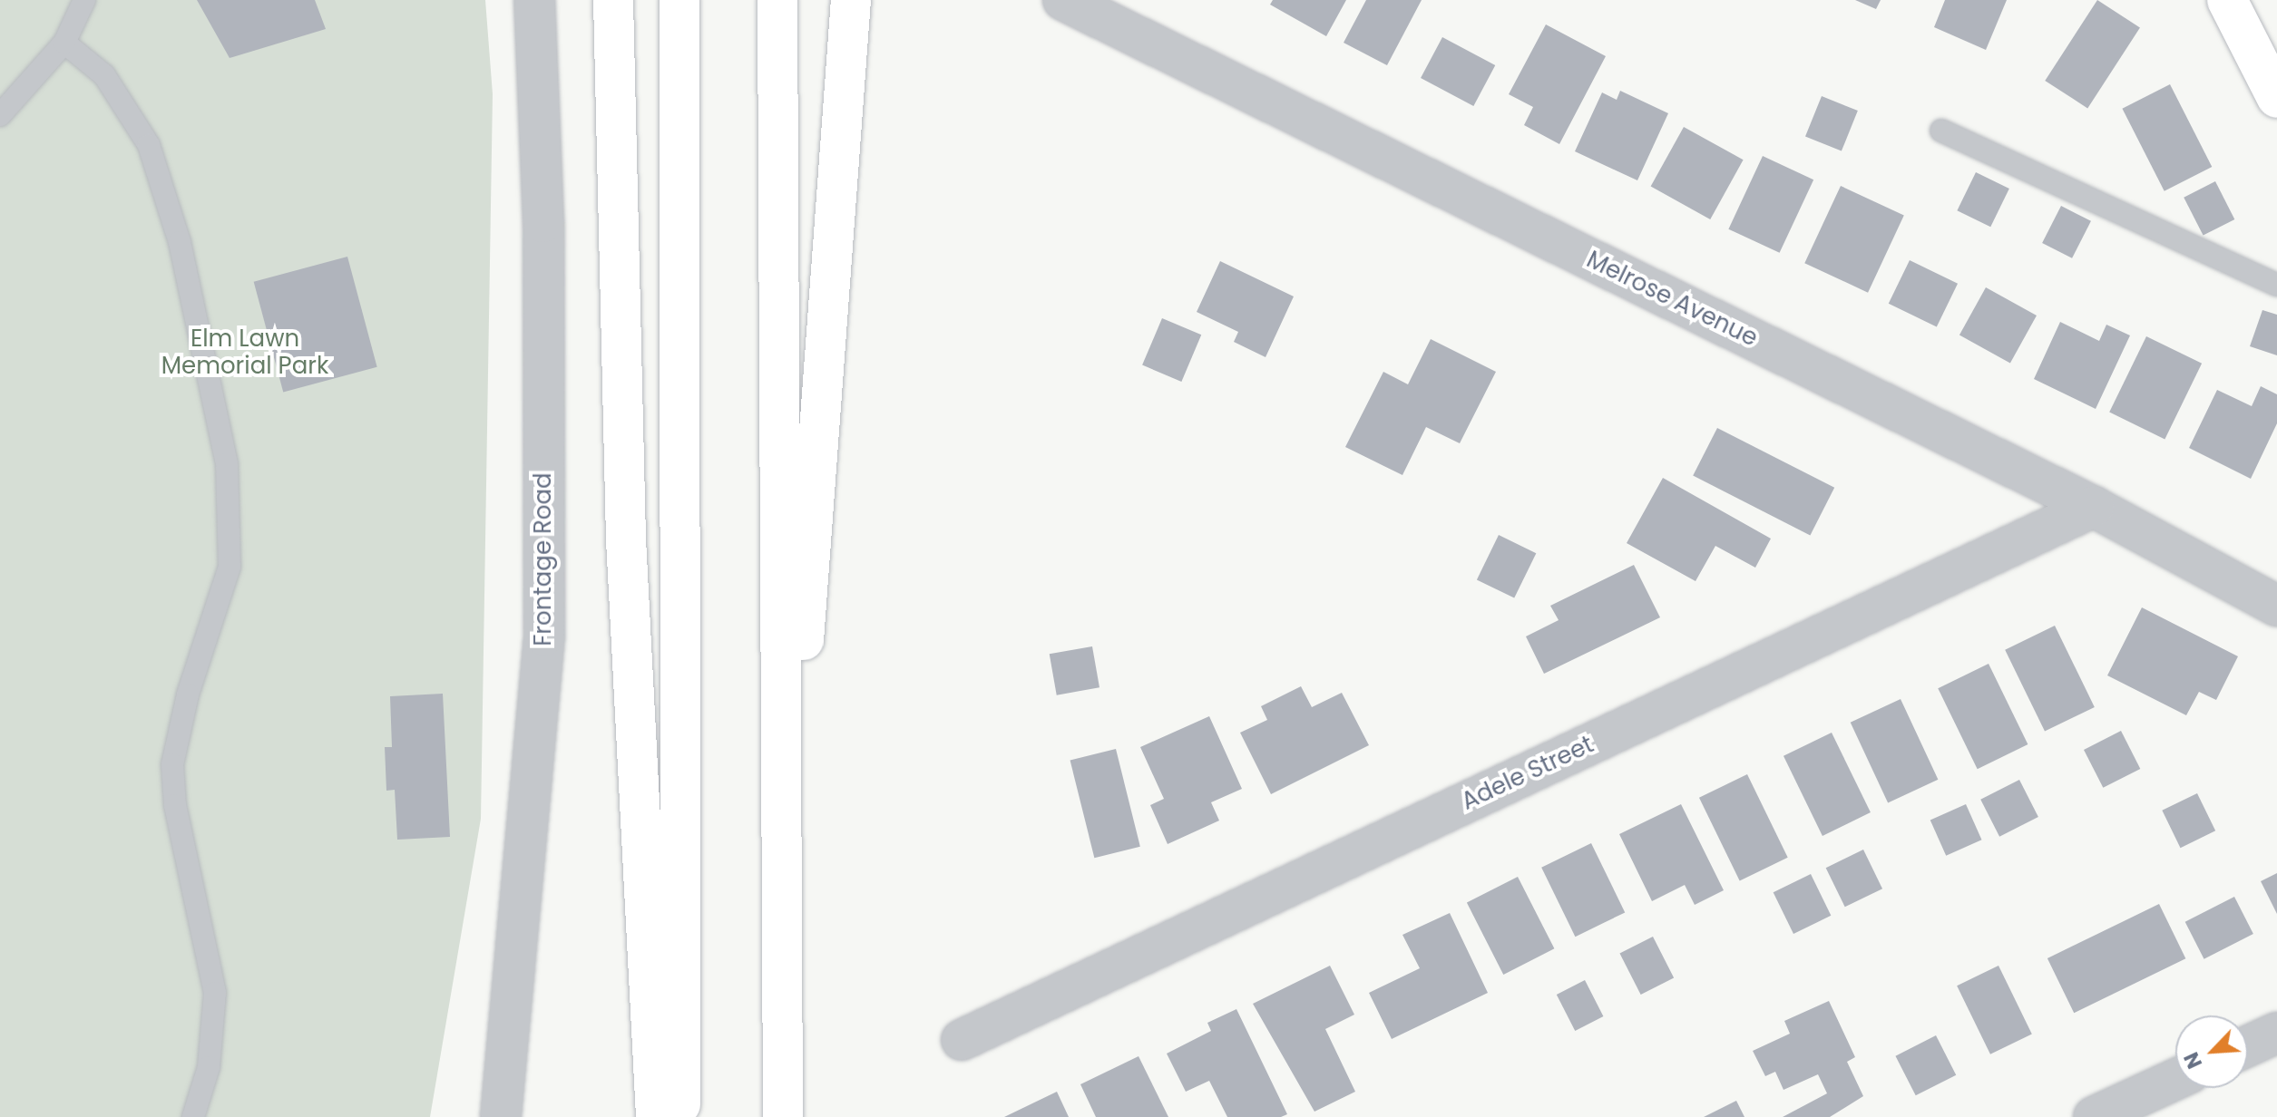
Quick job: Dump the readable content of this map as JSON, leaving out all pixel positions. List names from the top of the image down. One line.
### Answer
{"streets":{"street":["Melrose Avenue","Frontage Road","Adele Street"]},"crossings":[["Melrose Avenue","Adele Street"]],"parks":["Elm Lawn Memorial Park"],"north":"bottom left"}
